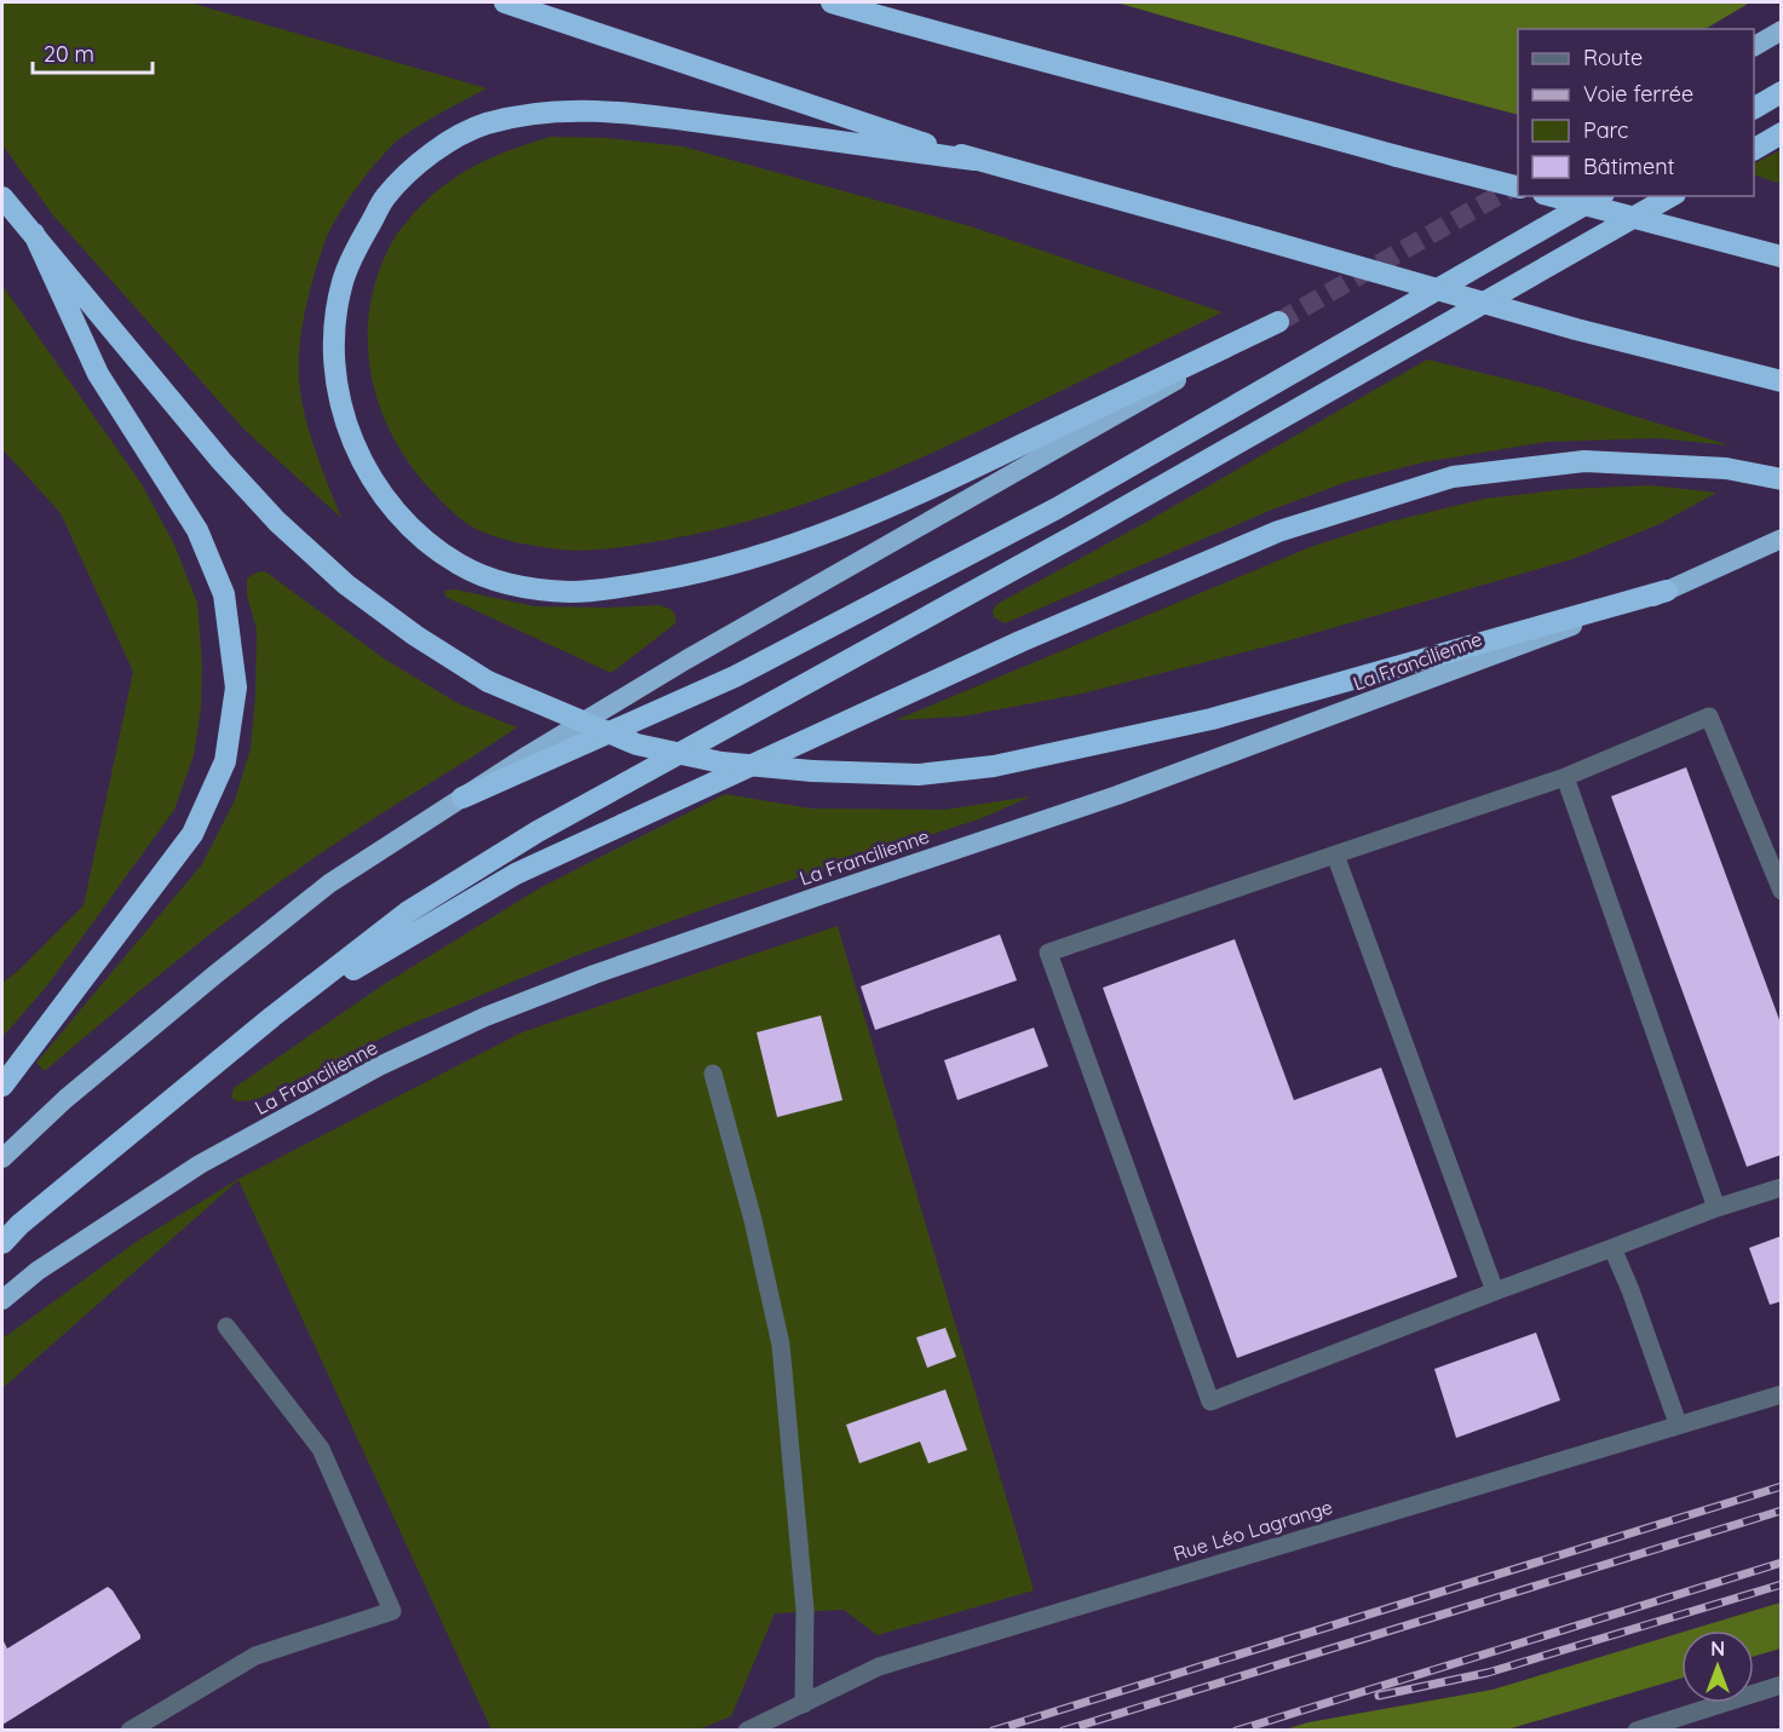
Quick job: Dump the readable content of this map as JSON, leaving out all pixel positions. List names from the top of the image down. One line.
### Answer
{"streets":{"highway":["La Francilienne"],"street":["Rue Léo Lagrange"]},"legend":["Route","Voie ferrée","Parc","Bâtiment"],"scale_bar":"20 m","north":"top"}
